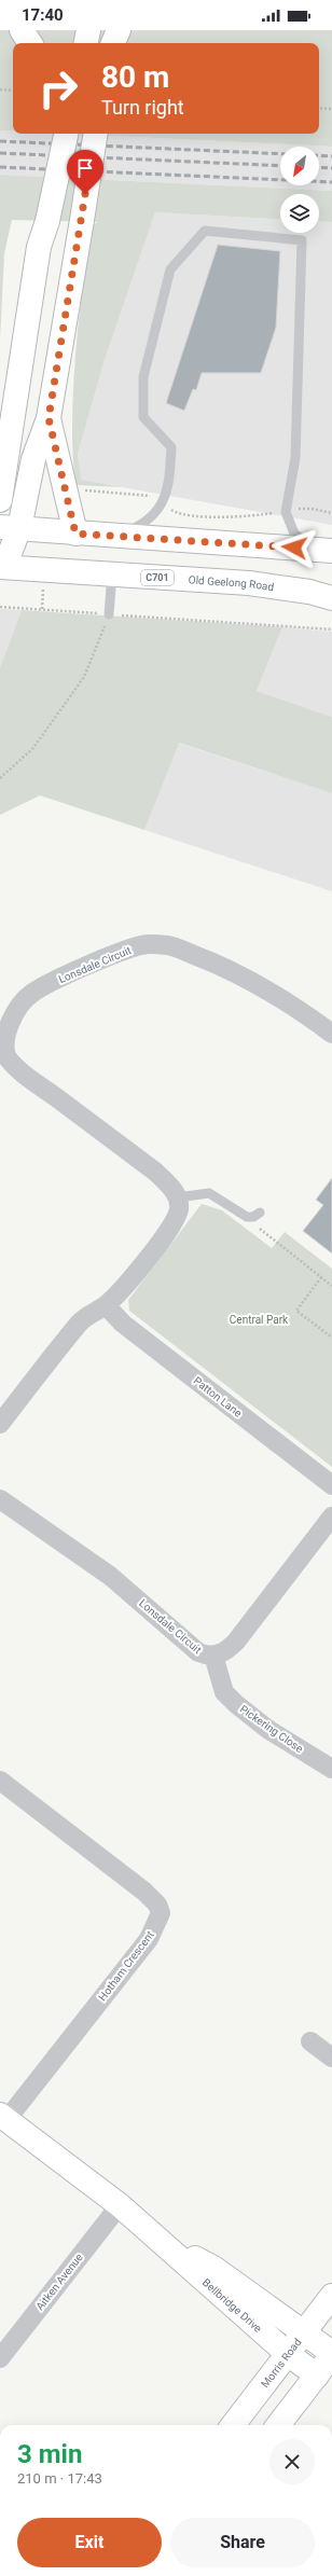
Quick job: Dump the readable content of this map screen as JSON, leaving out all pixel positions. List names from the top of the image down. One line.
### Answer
{"streets":{"main road":["C701","Old Geelong Road","Bellbridge Drive","Morris Road"],"street":["Lonsdale Circuit","Patton Lane","Pickering Close","Hotham Crescent","Aitken Avenue"]},"crossings":[["Lonsdale Circuit","Pickering Close"],["Hotham Crescent","Bellbridge Drive"],["Aitken Avenue","Bellbridge Drive"],["Bellbridge Drive","Morris Road"]],"parks":["Central Park"],"north":"bottom left","page":{"status":"17:40","turn":["80 m","Turn right"],"heading":["3 min","210 m · 17:43"],"buttons":["Exit","Share"]}}
